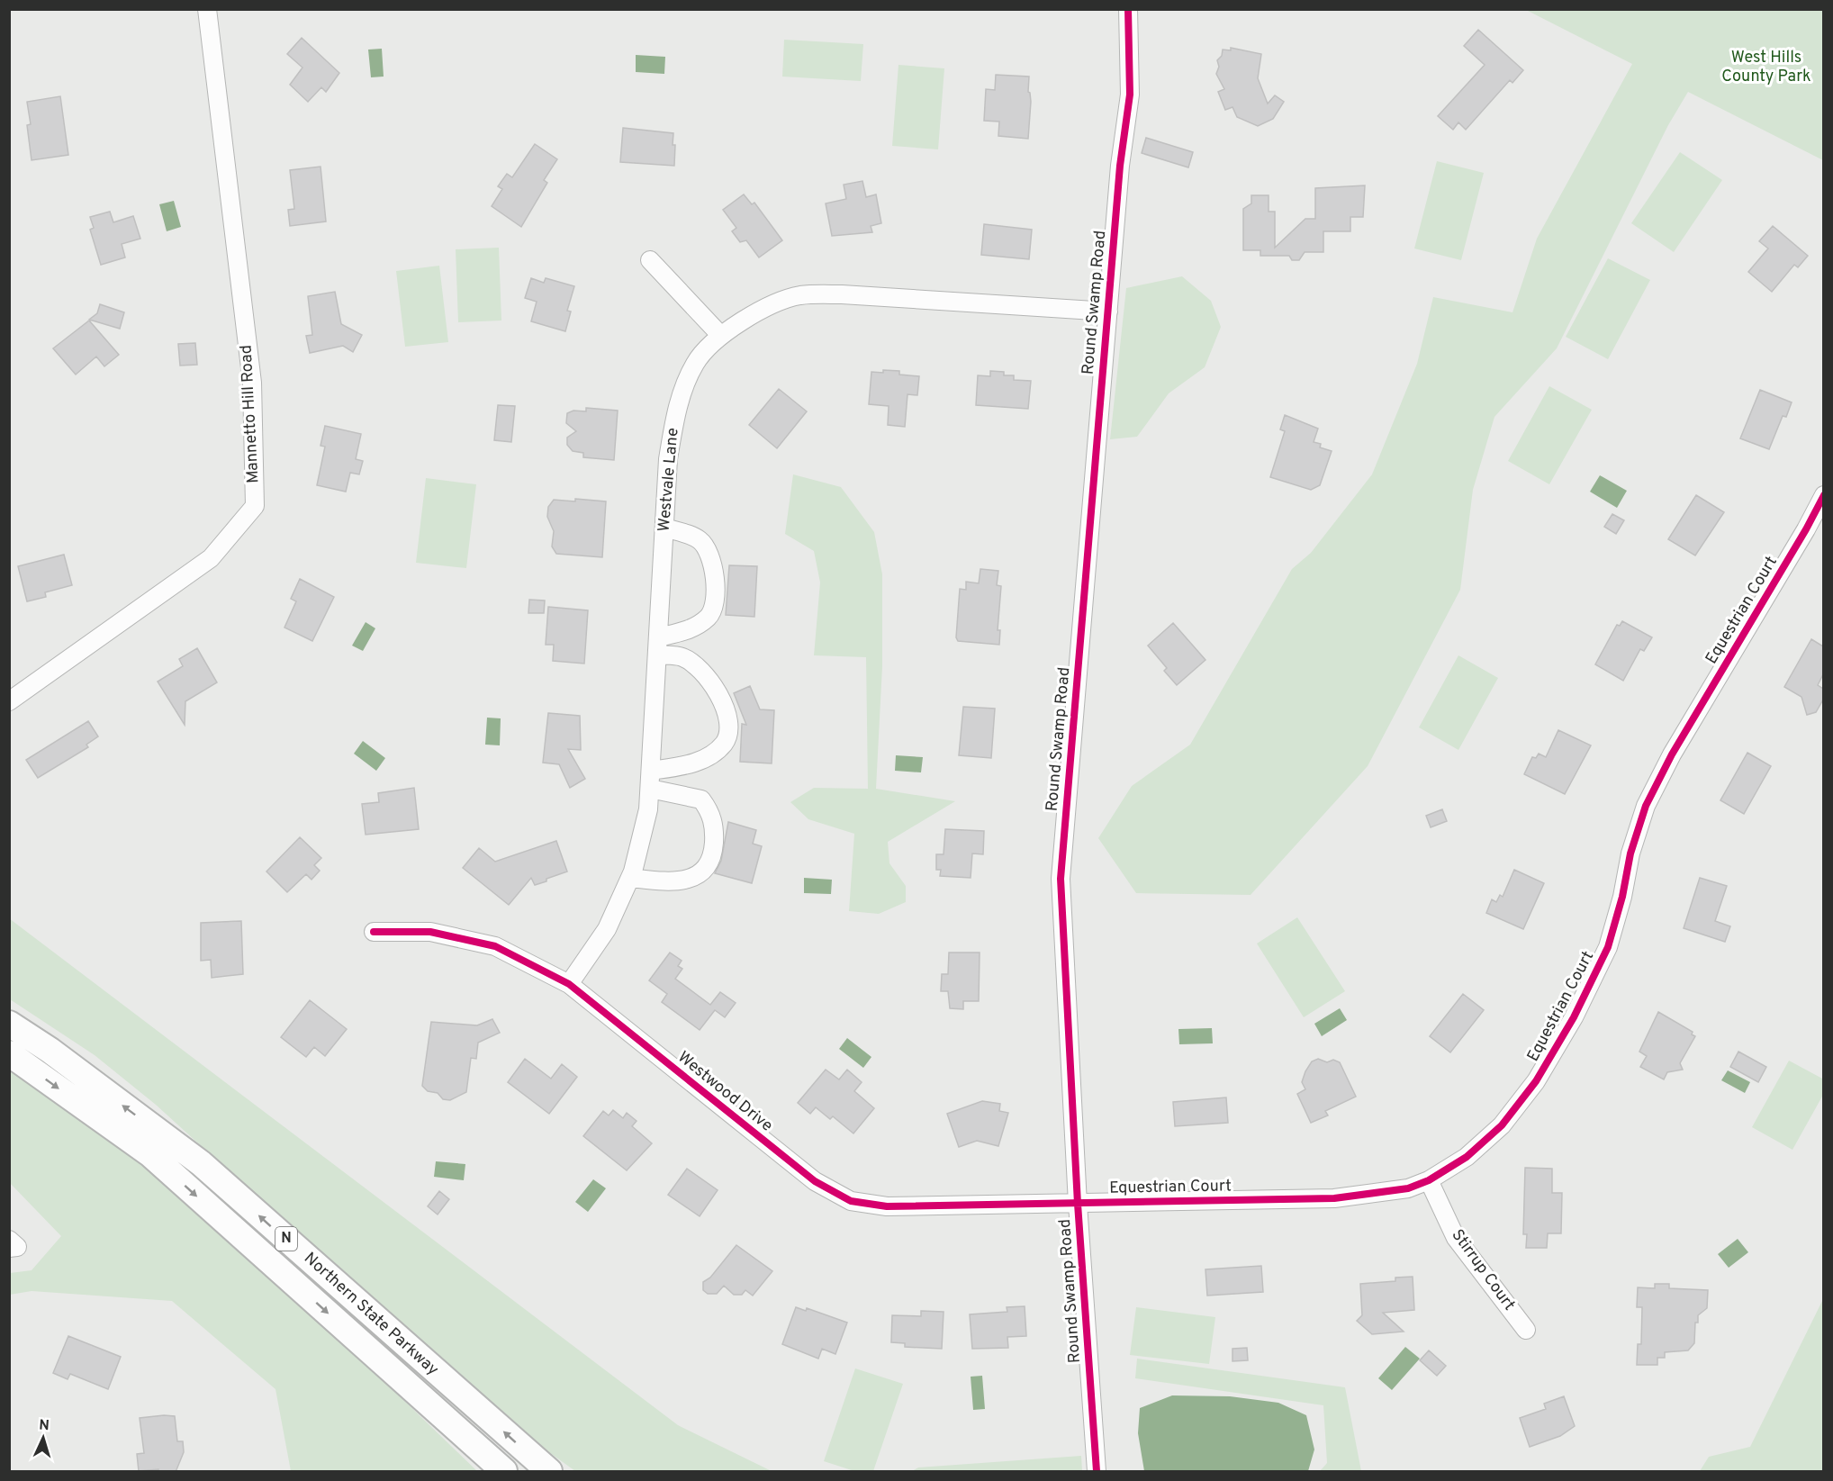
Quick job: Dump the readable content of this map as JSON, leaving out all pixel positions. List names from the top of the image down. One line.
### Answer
{"streets":{"highway":["N","Northern State Parkway"],"street":["Round Swamp Road","Mannetto Hill Road","Westvale Lane","Equestrian Court","Westwood Drive","Stirrup Court"]},"crossings":[["Round Swamp Road","Westvale Lane"],["Round Swamp Road","Equestrian Court"],["Round Swamp Road","Westwood Drive"],["Westvale Lane","Westwood Drive"],["Equestrian Court","Westwood Drive"],["Equestrian Court","Stirrup Court"]],"parks":["West Hills County Park"],"north":"top"}
